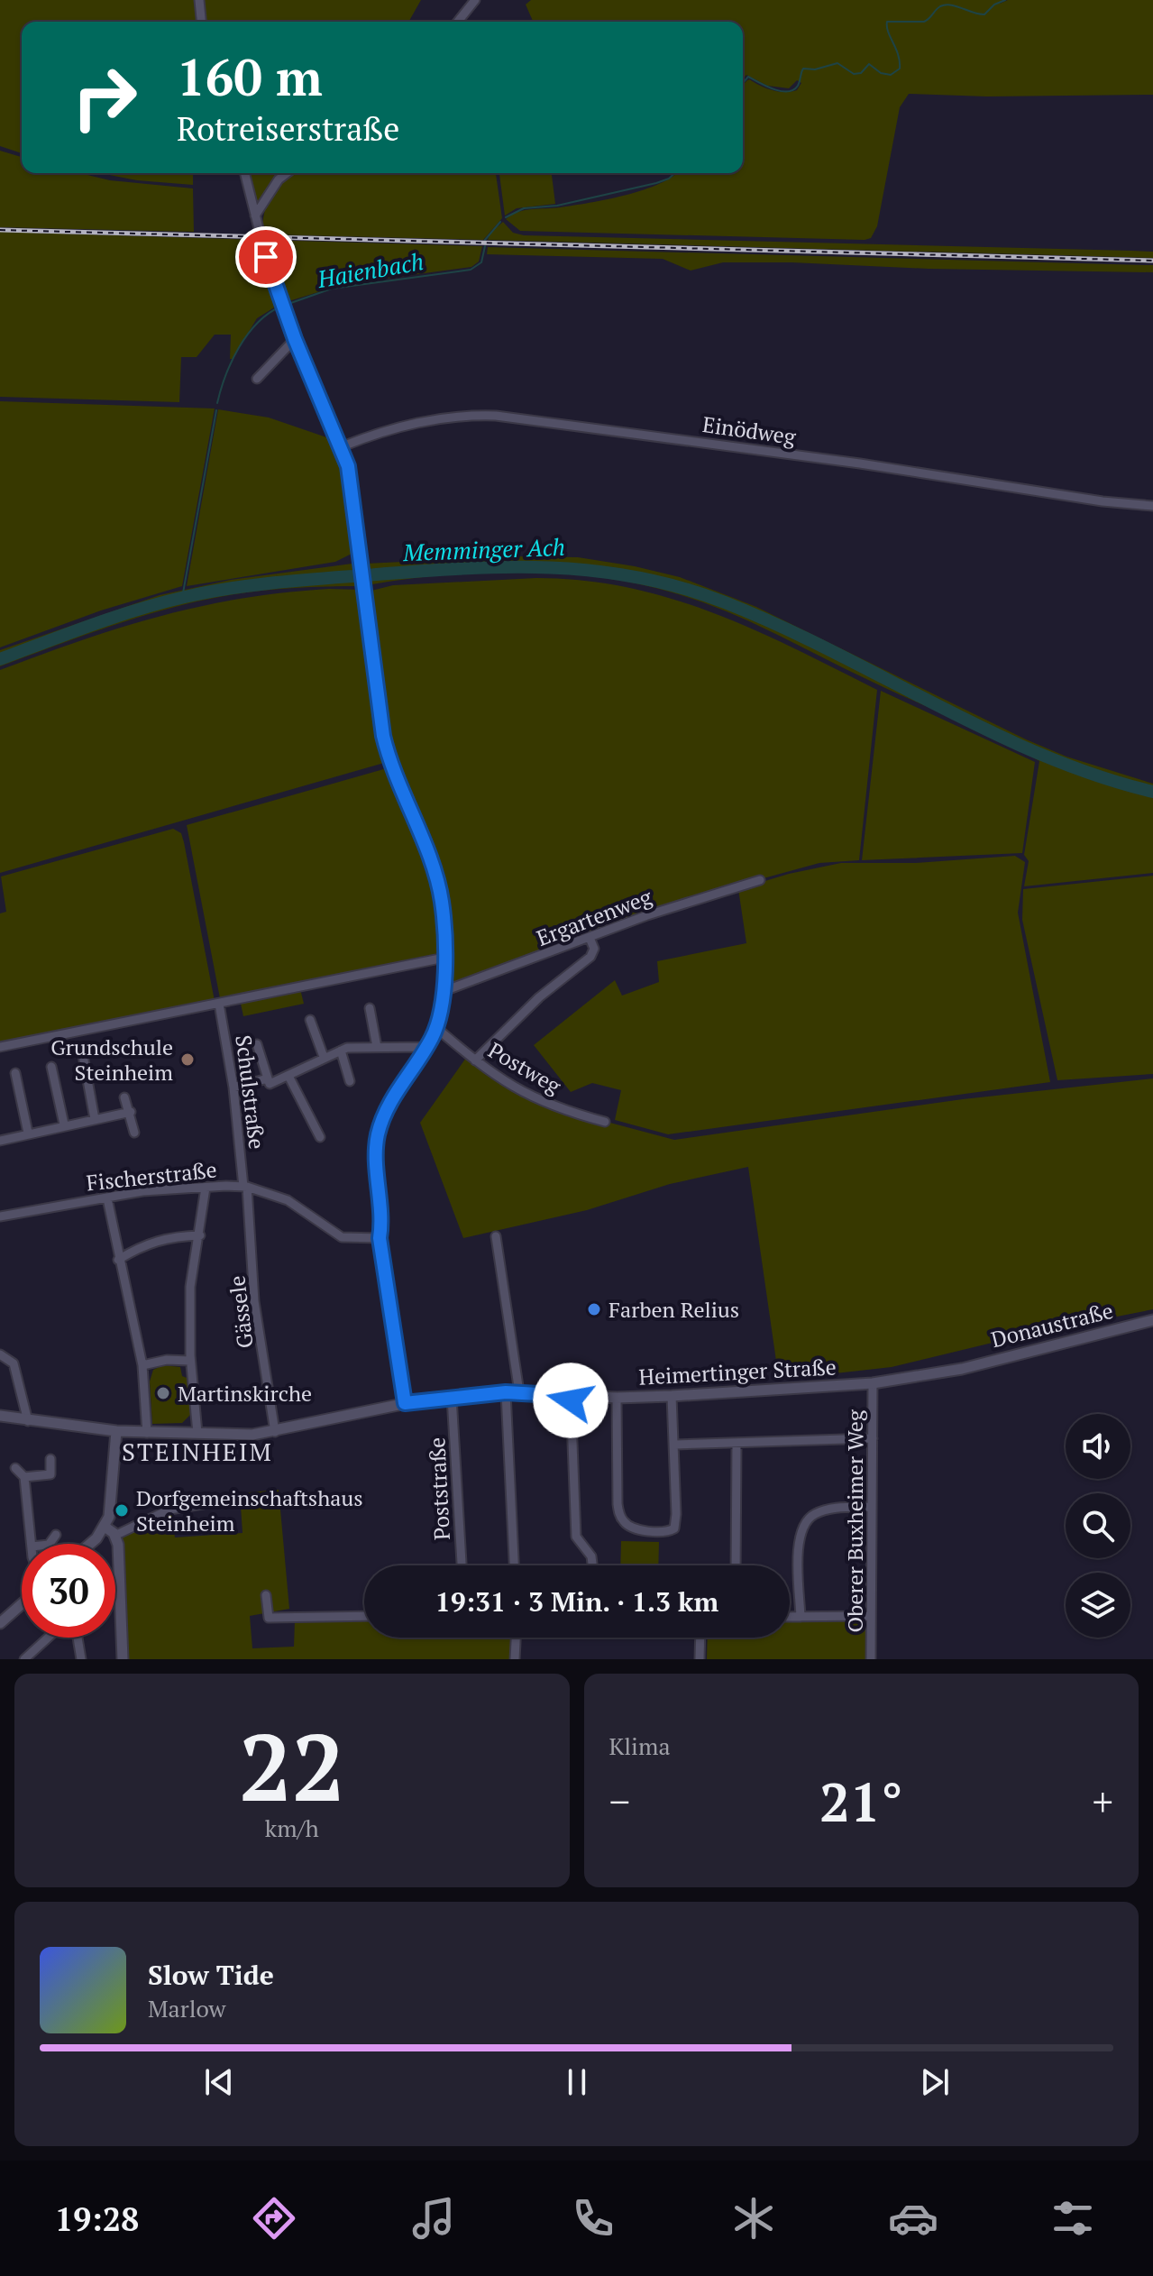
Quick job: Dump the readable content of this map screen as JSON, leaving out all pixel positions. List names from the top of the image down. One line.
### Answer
{"streets":{"street":["Einödweg","Ergartenweg","Postweg","Schulstraße","Fischerstraße","Gässele","Donaustraße","Heimertinger Straße","Poststraße","Oberer Buxheimer Weg"]},"crossings":[["Schulstraße","Fischerstraße"],["Schulstraße","Gässele"],["Fischerstraße","Gässele"],["Gässele","Heimertinger Straße"],["Donaustraße","Heimertinger Straße"],["Heimertinger Straße","Poststraße"],["Heimertinger Straße","Oberer Buxheimer Weg"]],"districts":["STEINHEIM"],"water":["Haienbach","Memminger Ach"],"places":["Grundschule Steinheim","Farben Relius","Martinskirche","Dorfgemeinschaftshaus Steinheim"],"page":{"turn":["160 m","Rotreiserstraße"],"limit":"30","trip":"19:31 · 3 Min. · 1.3 km","tile":[["22","km/h"],"Klima"],"heat":["−","21°","+"],"song":["Slow Tide","Marlow"],"tabs":"19:28"}}
